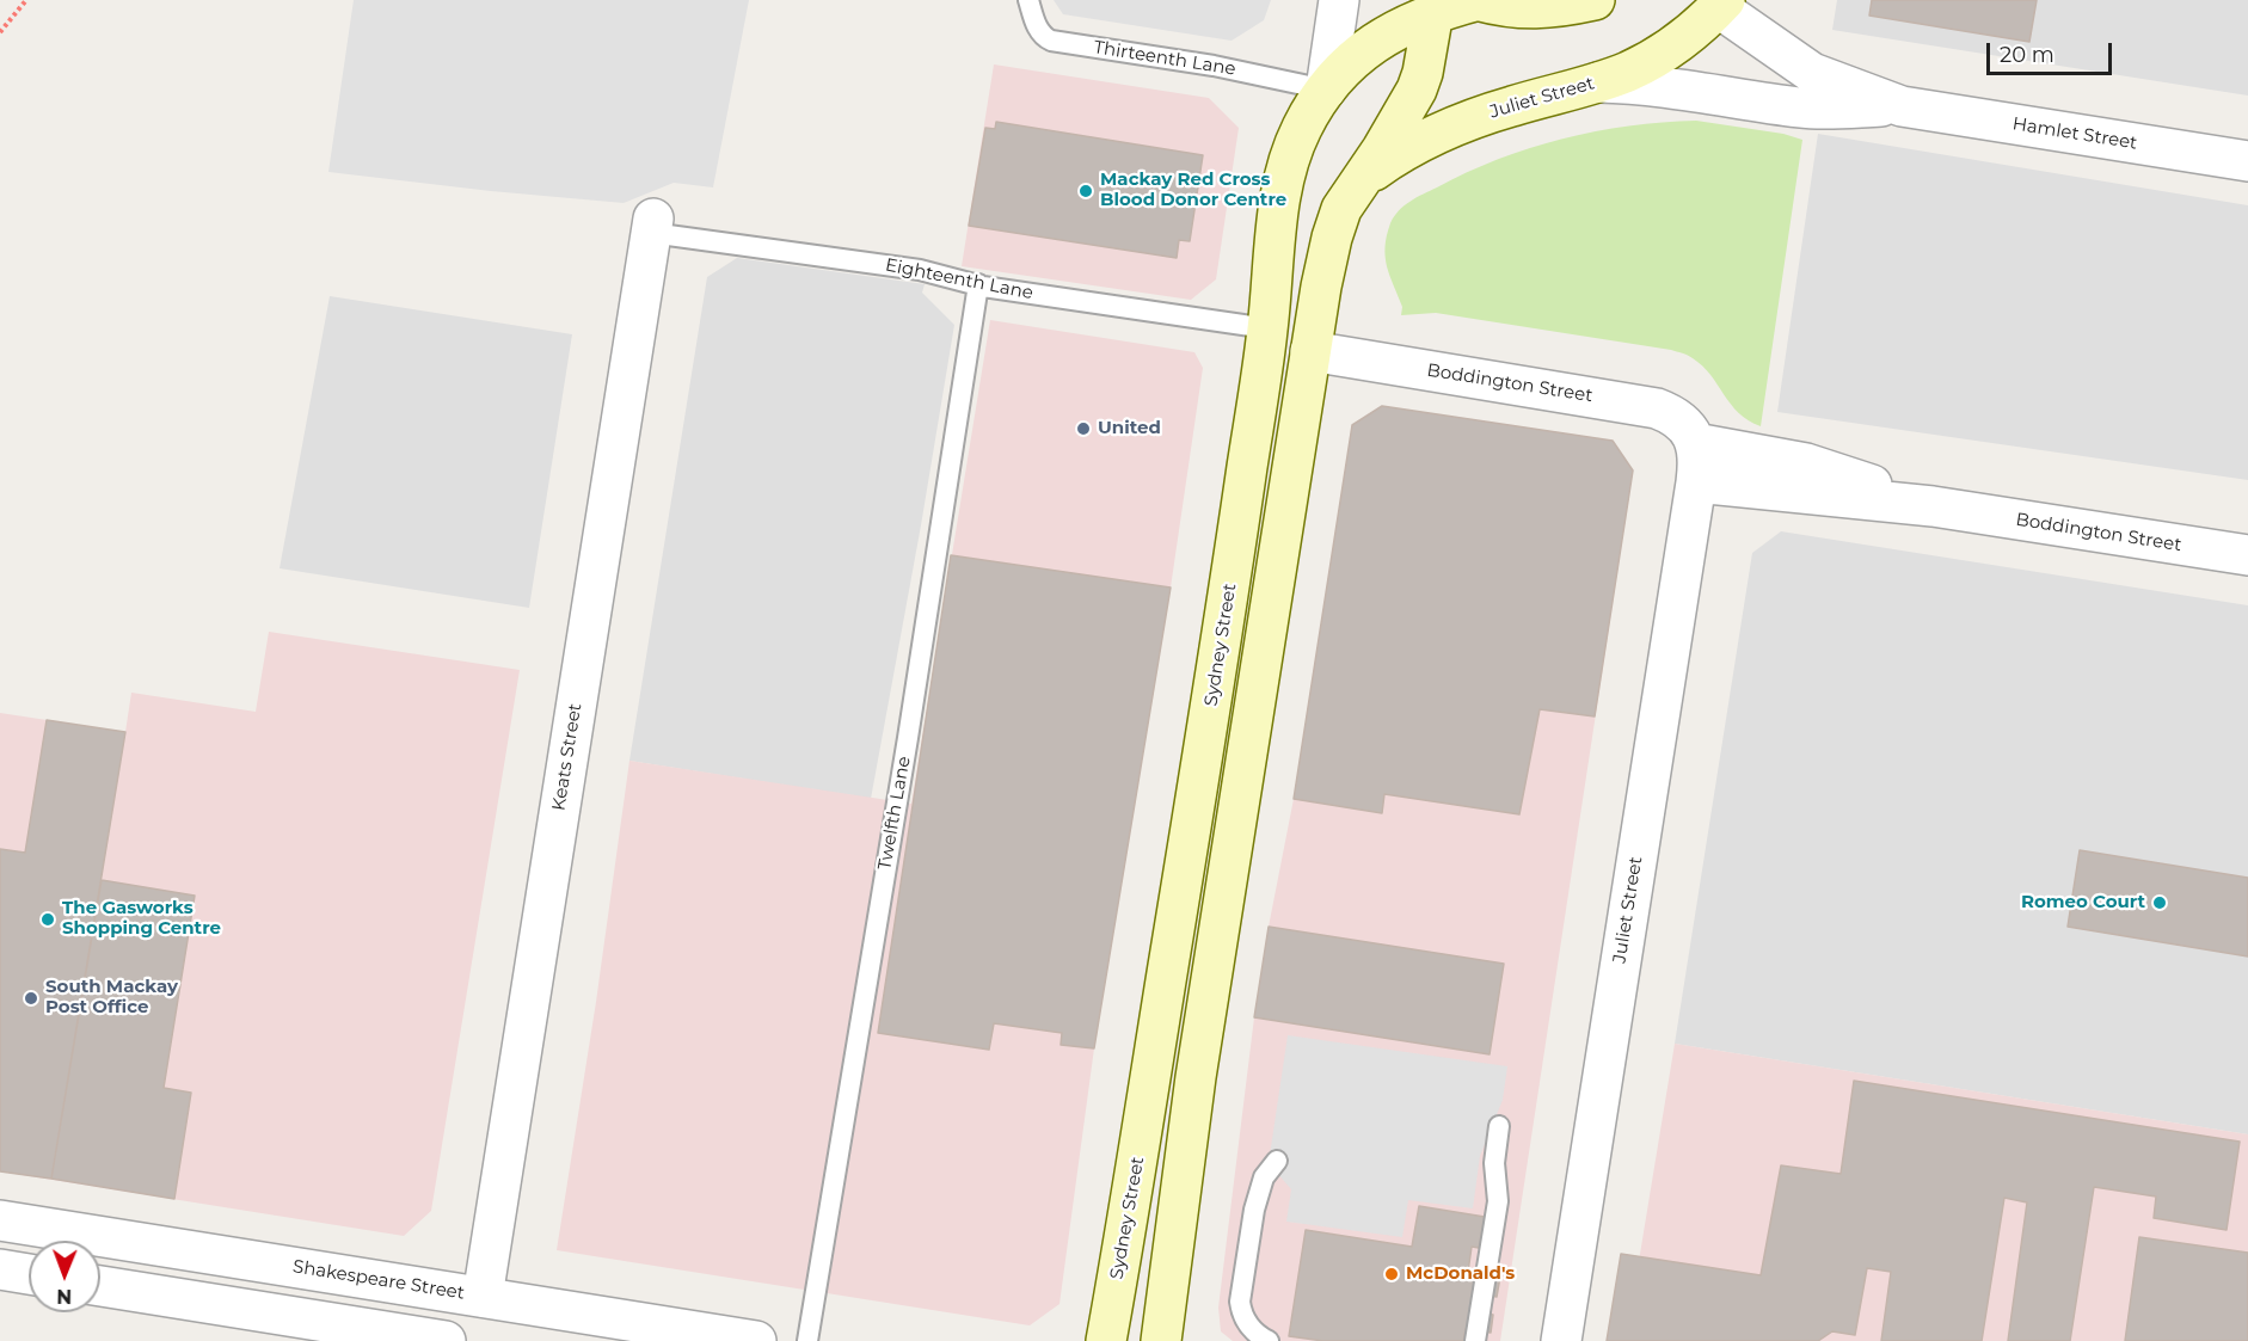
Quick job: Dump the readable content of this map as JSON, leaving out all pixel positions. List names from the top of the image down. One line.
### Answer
{"streets":{"main road":["Juliet Street","Sydney Street"],"street":["Hamlet Street","Boddington Street","Keats Street","Shakespeare Street"],"lane":["Thirteenth Lane","Eighteenth Lane","Twelfth Lane"]},"crossings":[["Thirteenth Lane","Sydney Street"],["Juliet Street","Hamlet Street"],["Juliet Street","Boddington Street"],["Eighteenth Lane","Sydney Street"],["Eighteenth Lane","Keats Street"],["Eighteenth Lane","Twelfth Lane"],["Keats Street","Shakespeare Street"]],"places":["Mackay Red Cross Blood Donor Centre","United","Romeo Court","The Gasworks Shopping Centre","South Mackay Post Office","McDonald's"],"scale_bar":"20 m","north":"bottom"}
